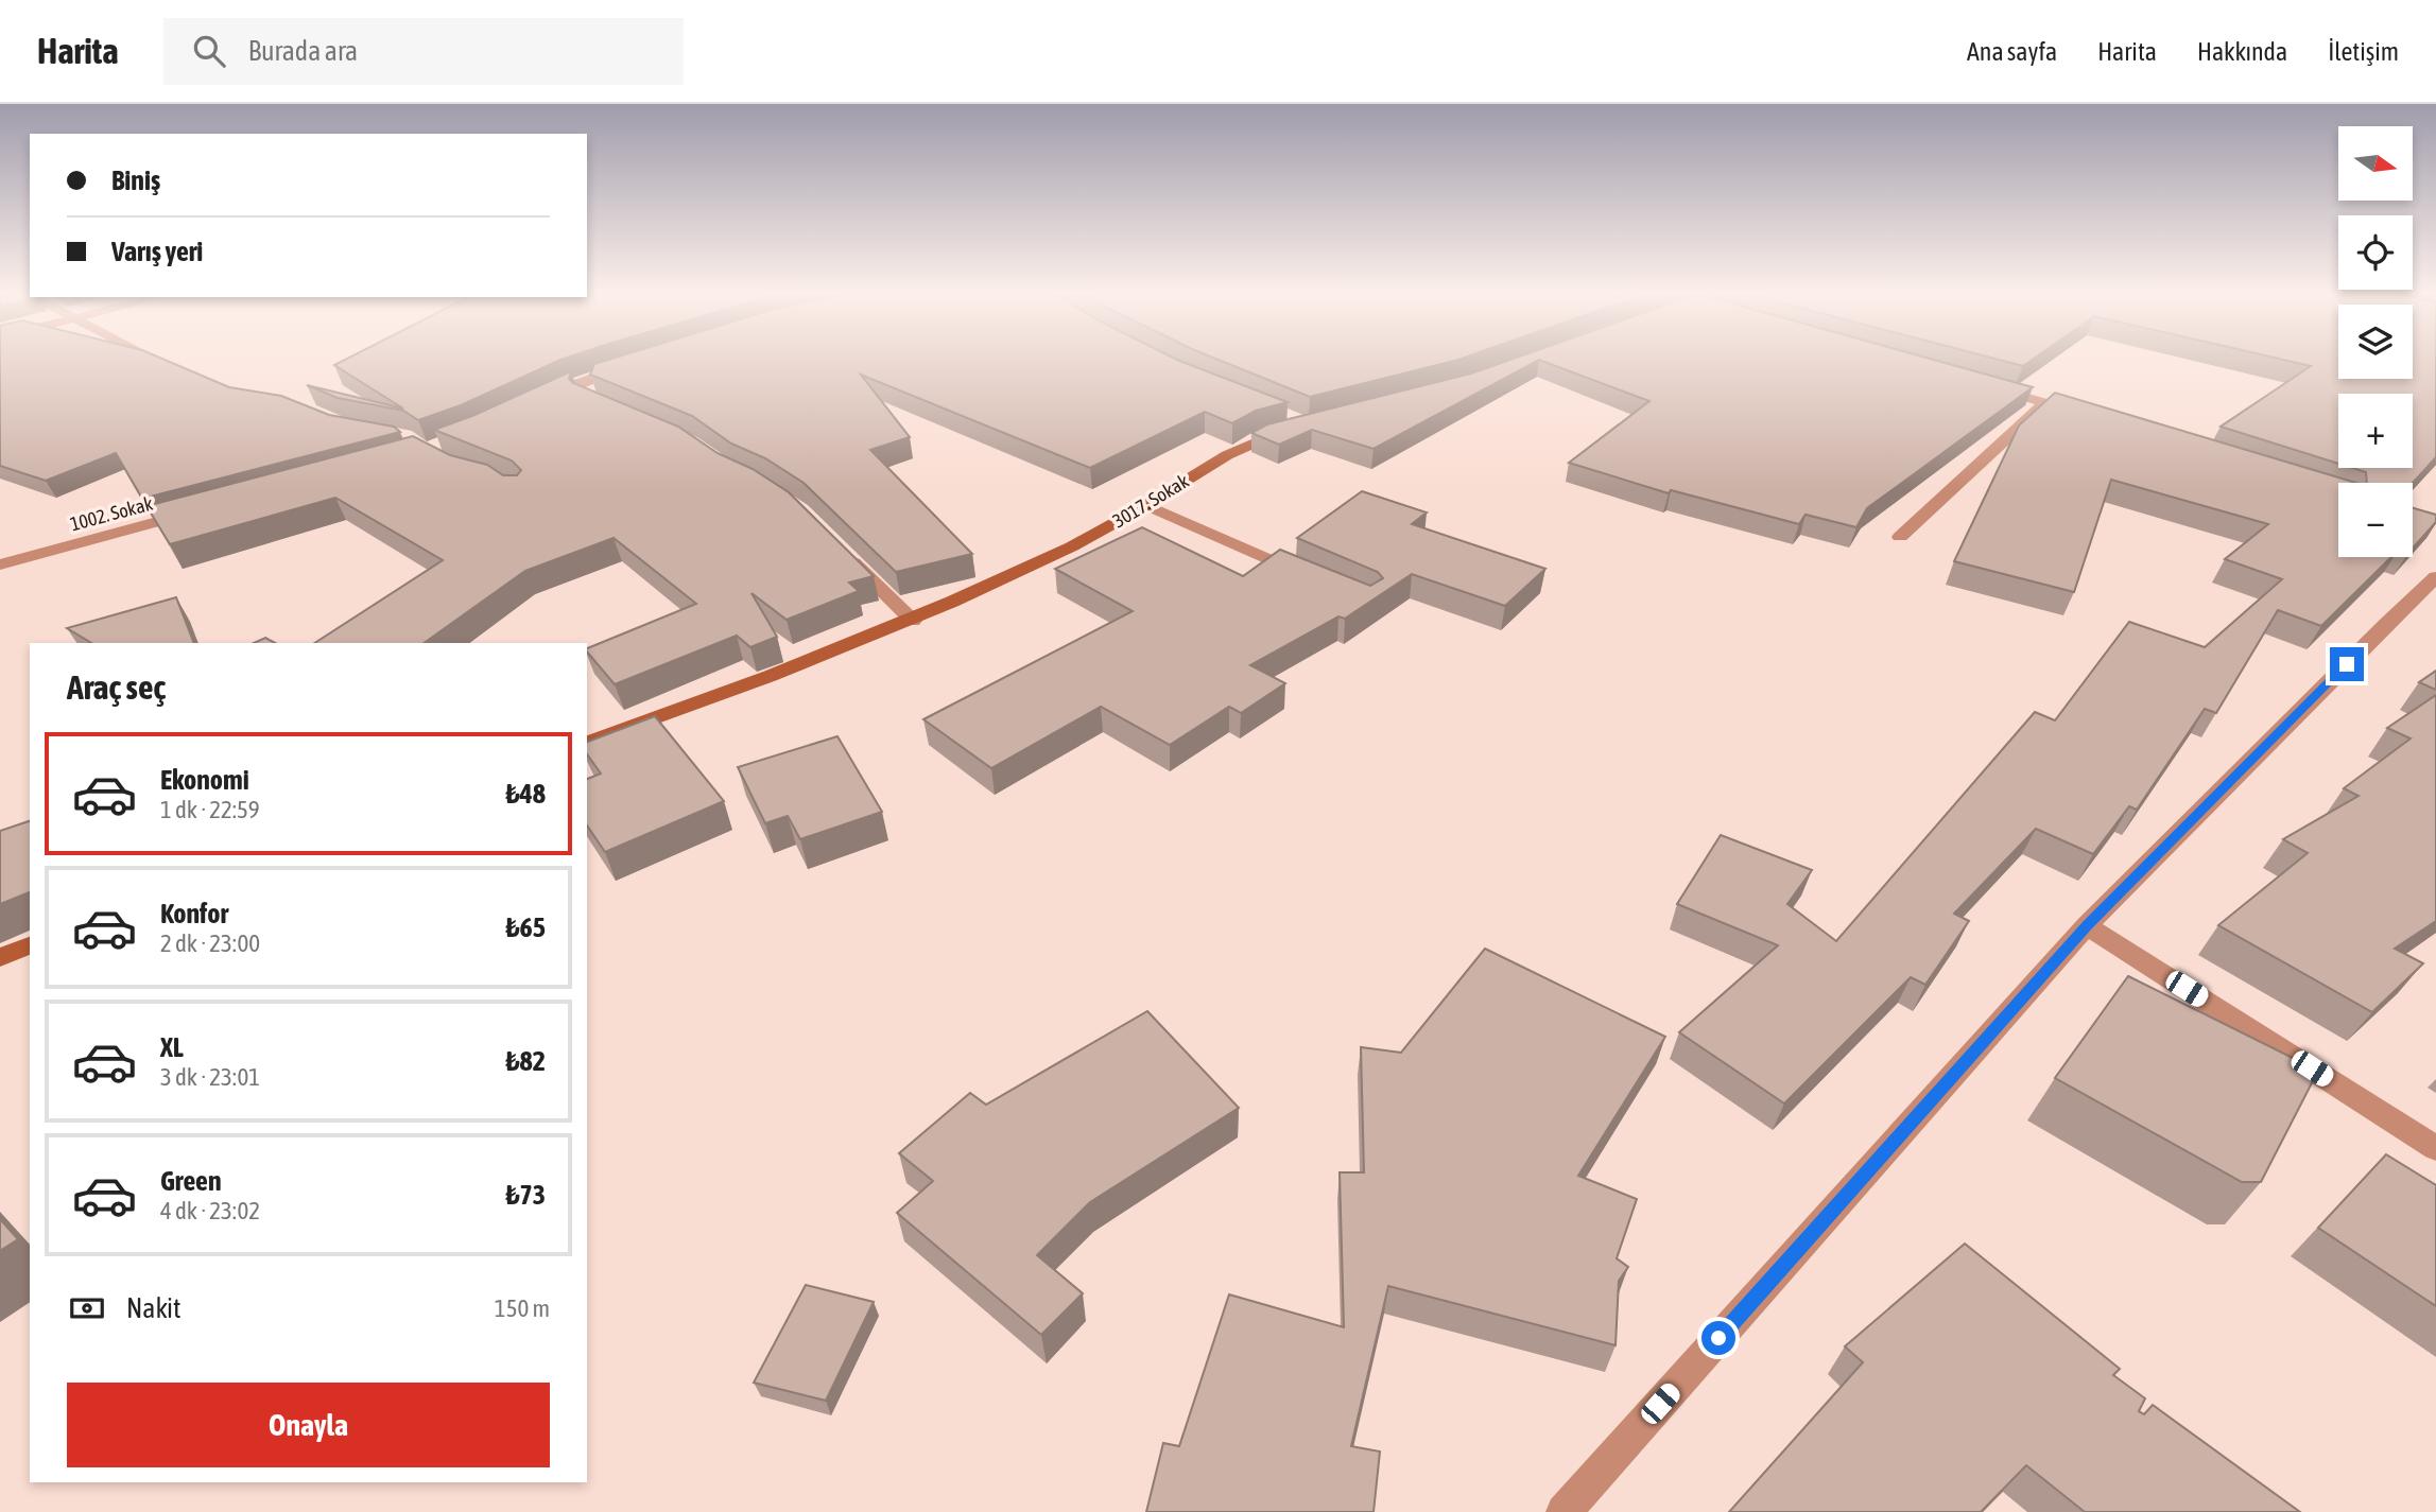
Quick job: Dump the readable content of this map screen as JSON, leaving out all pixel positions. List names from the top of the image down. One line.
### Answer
{"streets":{"street":["3017. Sokak","1002. Sokak"]},"north":"right","page":{"header":"Harita","search":"Burada ara","nav":["Ana sayfa","Harita","Hakkında","İletişim"],"map_buttons":["+","−"],"banner":["Biniş","Varış yeri"],"heading":"Araç seç","list":[{"name":"Ekonomi","note":"1 dk · 22:59","value":"₺48"},{"name":"Konfor","note":"2 dk · 23:00","value":"₺65"},{"name":"XL","note":"3 dk · 23:01","value":"₺82"},{"name":"Green","note":"4 dk · 23:02","value":"₺73"}],"pay":["Nakit","150 m"],"buttons":"Onayla"}}
